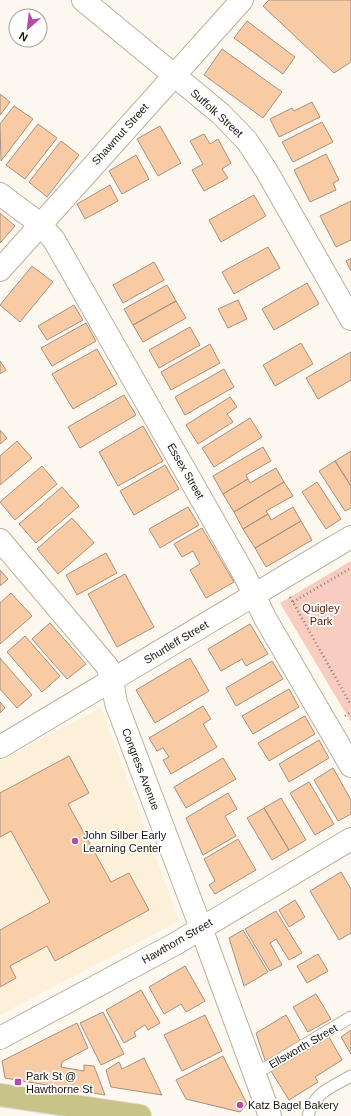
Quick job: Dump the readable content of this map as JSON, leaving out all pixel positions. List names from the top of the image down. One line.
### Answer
{"streets":{"street":["Suffolk Street","Shawmut Street","Essex Street","Shurtleff Street","Congress Avenue","Hawthorn Street"],"lane":["Ellsworth Street"]},"crossings":[["Suffolk Street","Shawmut Street"],["Shawmut Street","Essex Street"],["Essex Street","Shurtleff Street"],["Shurtleff Street","Congress Avenue"],["Congress Avenue","Hawthorn Street"],["Congress Avenue","Ellsworth Street"]],"parks":["Quigley Park"],"places":{"other":["John Silber Early Learning Center","Katz Bagel Bakery"],"transit":["Park St @ Hawthorne St"]},"north":"bottom left"}
